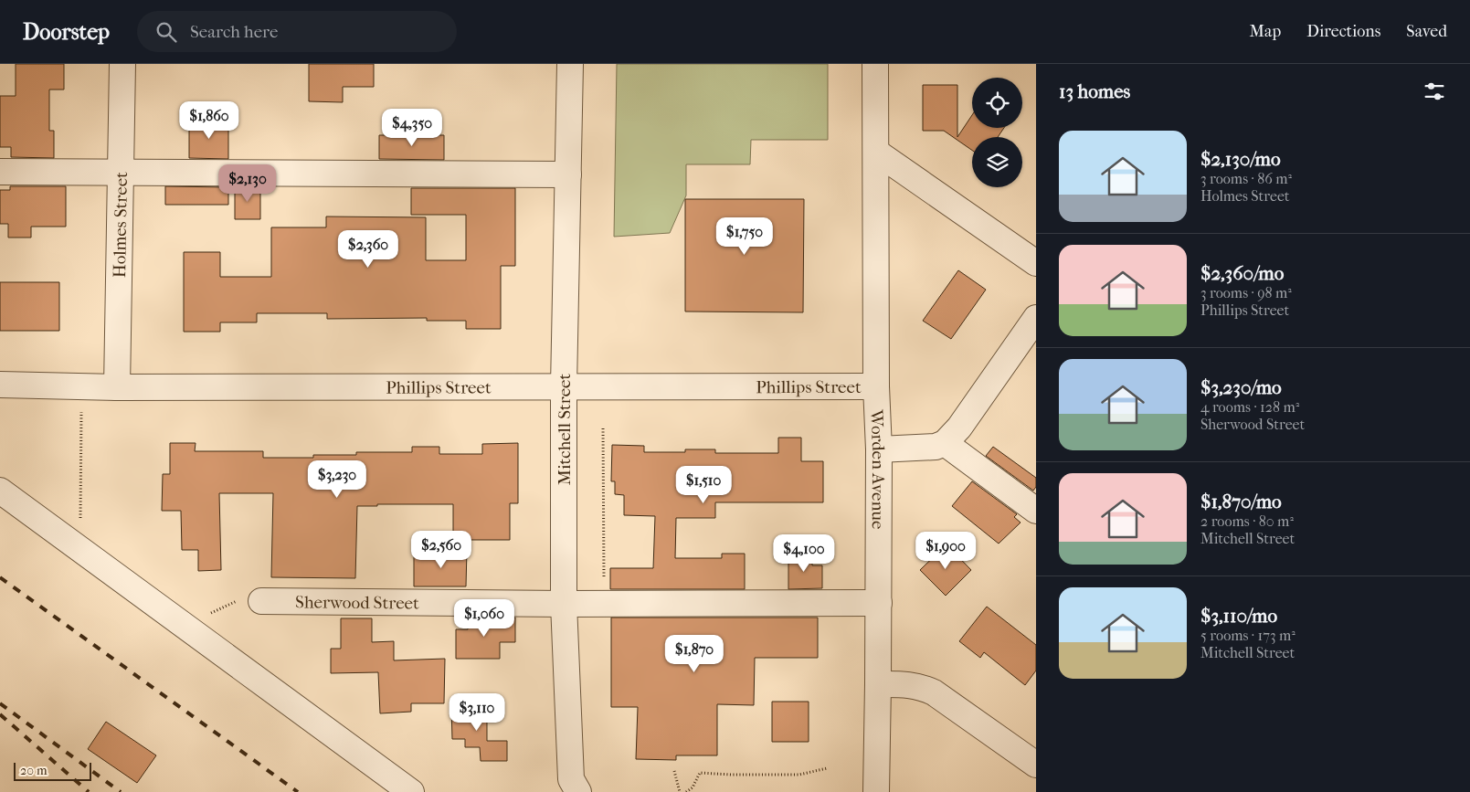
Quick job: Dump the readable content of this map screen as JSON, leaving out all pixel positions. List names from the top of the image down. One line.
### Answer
{"streets":{"street":["Holmes Street","Phillips Street","Mitchell Street","Worden Avenue","Sherwood Street"]},"crossings":[["Holmes Street","Phillips Street"],["Phillips Street","Mitchell Street"],["Phillips Street","Worden Avenue"],["Mitchell Street","Sherwood Street"],["Worden Avenue","Sherwood Street"]],"scale_bar":"20 m","page":{"header":"Doorstep","search":"Search here","nav":["Map","Directions","Saved"],"heading":"13 homes","price":["$1,860","$4,350","$2,130","$1,750","$2,360","$3,230","$1,510","$2,560","$1,900","$4,100","$1,060","$1,870","$3,110"],"list":[{"name":"$2,130/mo","note":"3 rooms · 86 m² · Holmes Street"},{"name":"$2,360/mo","note":"3 rooms · 98 m² · Phillips Street"},{"name":"$3,230/mo","note":"4 rooms · 128 m² · Sherwood Street"},{"name":"$1,870/mo","note":"2 rooms · 80 m² · Mitchell Street"},{"name":"$3,110/mo","note":"5 rooms · 173 m² · Mitchell Street"}],"scale":"20 m"}}
